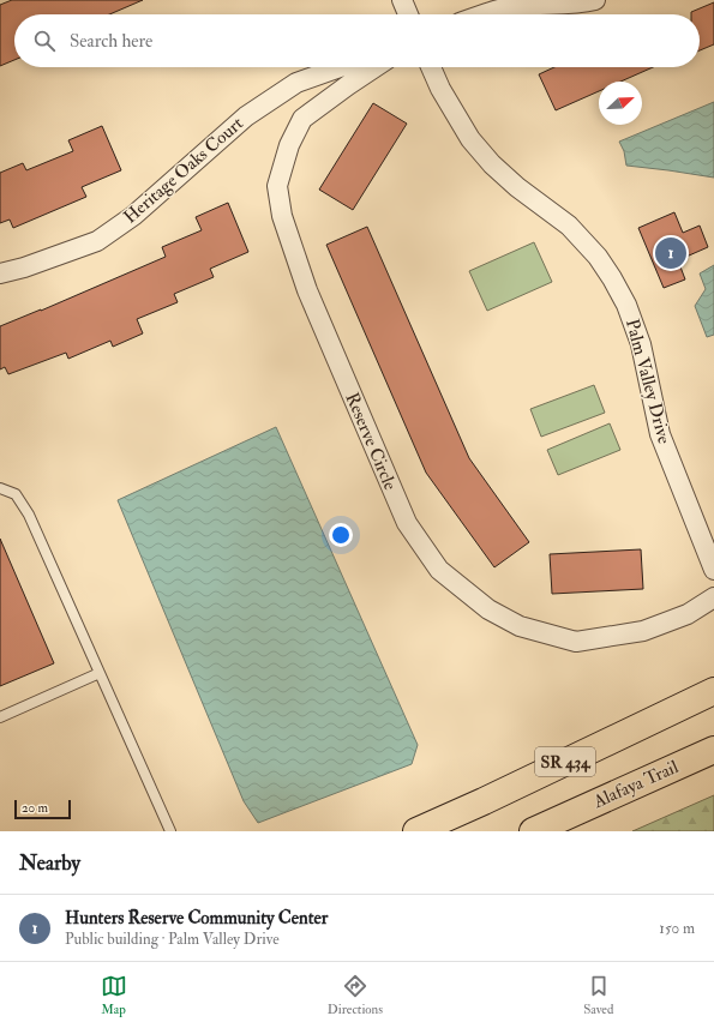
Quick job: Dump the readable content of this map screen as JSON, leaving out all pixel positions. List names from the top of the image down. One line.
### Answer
{"streets":{"main road":["SR 434","Alafaya Trail"],"street":["Heritage Oaks Court","Palm Valley Drive","Reserve Circle"]},"scale_bar":"20 m","north":"top right","page":{"search":"Search here","pins":"1","scale":"20 m","heading":"Nearby","list":[{"mark":"1","name":"Hunters Reserve Community Center","note":"Public building · Palm Valley Drive","value":"150 m"}],"nav":["Map","Directions","Saved"]}}
